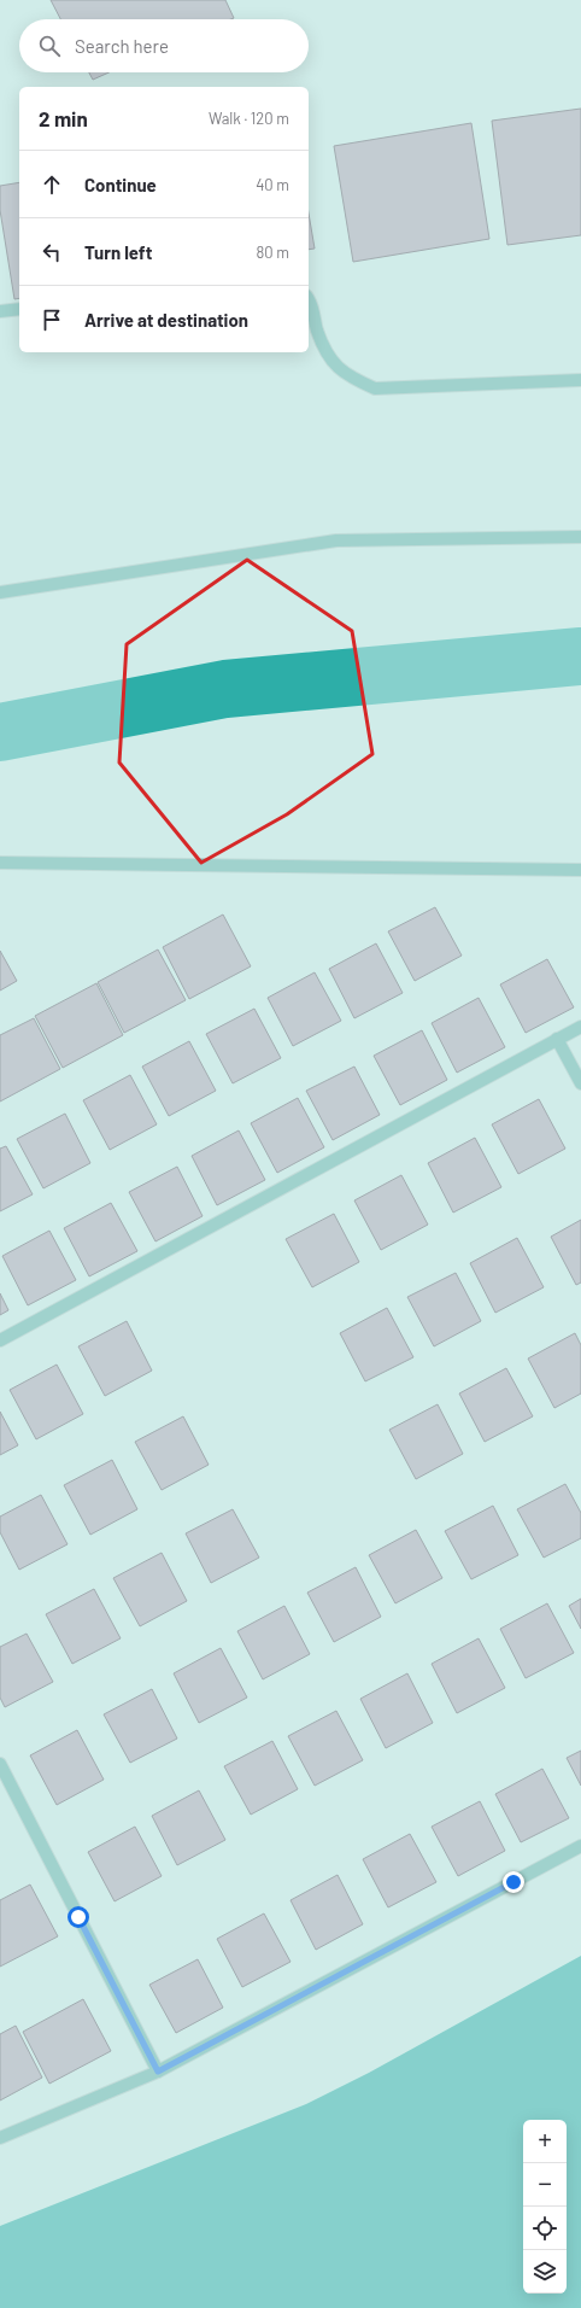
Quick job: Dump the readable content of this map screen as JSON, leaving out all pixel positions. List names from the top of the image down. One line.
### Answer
{"page":{"search":"Search here","heading":["2 min","Walk · 120 m"],"list":[["Continue","40 m"],["Turn left","80 m"],"Arrive at destination"],"map_buttons":["+","−"]}}
